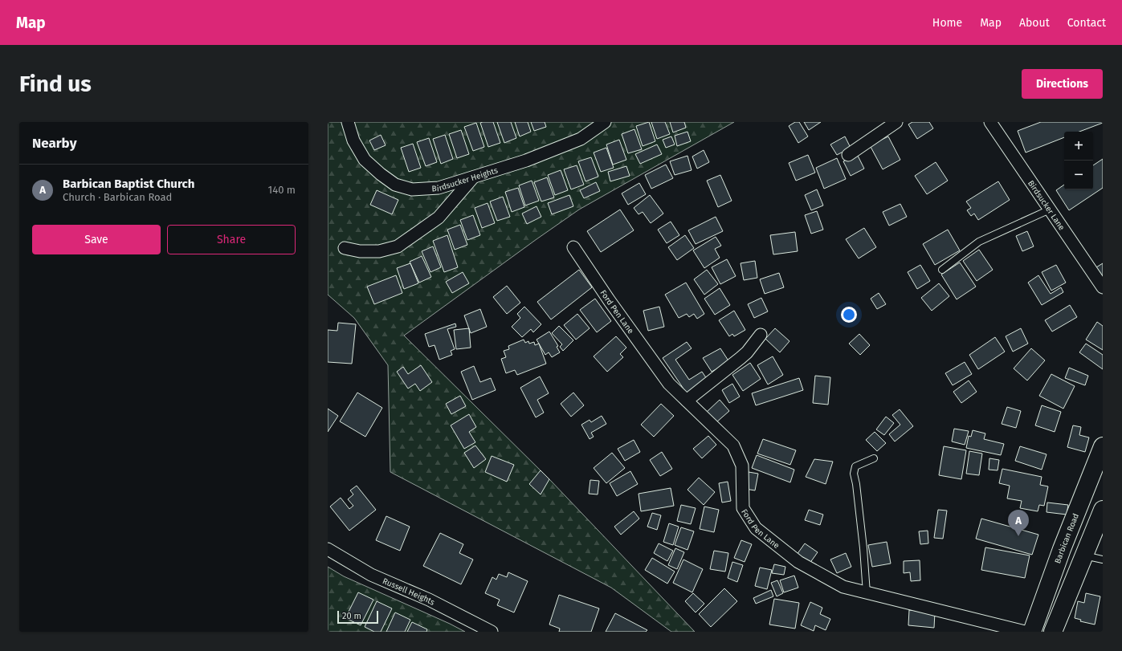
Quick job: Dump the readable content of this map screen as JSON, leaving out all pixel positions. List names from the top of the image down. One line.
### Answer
{"streets":{"main road":["Barbican Road"],"street":["Birdsucker Heights","Birdsucker Lane","Ford Pen Lane","Russell Heights"]},"scale_bar":"20 m","page":{"header":"Map","nav":["Home","Map","About","Contact"],"buttons":["Directions",["Save","Share"]],"title":"Find us","heading":"Nearby","map_buttons":["+","−"],"list":[{"mark":"A","name":"Barbican Baptist Church","note":"Church · Barbican Road","value":"140 m"}],"pins":"A","scale":"20 m"}}
